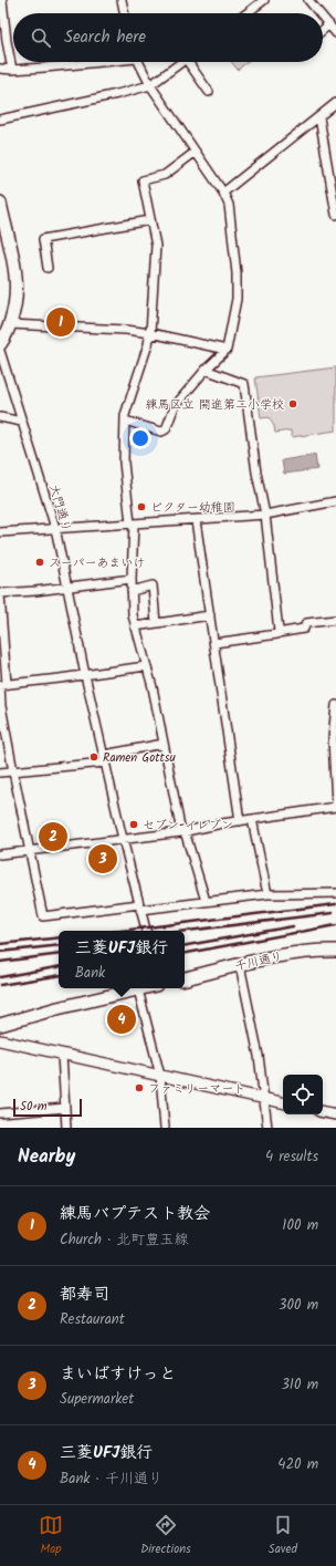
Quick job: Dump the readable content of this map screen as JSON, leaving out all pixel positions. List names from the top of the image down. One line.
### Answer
{"streets":{"main road":["千川通り"],"street":["大門通り"]},"places":["練馬区立 開進第二小学校","ビクター幼稚園","スーパーあまいけ","Ramen Gottsu","セブン-イレブン","ファミリーマート"],"scale_bar":"50 m","page":{"search":"Search here","pins":["1","2","3","4"],"popup":["三菱UFJ銀行","Bank"],"scale":"50 m","heading":["Nearby","4 results"],"list":[{"mark":"1","name":"練馬バプテスト教会","note":"Church · 北町豊玉線","value":"100 m"},{"mark":"2","name":"都寿司","note":"Restaurant","value":"300 m"},{"mark":"3","name":"まいばすけっと","note":"Supermarket","value":"310 m"},{"mark":"4","name":"三菱UFJ銀行","note":"Bank · 千川通り","value":"420 m"}],"nav":["Map","Directions","Saved"]}}
